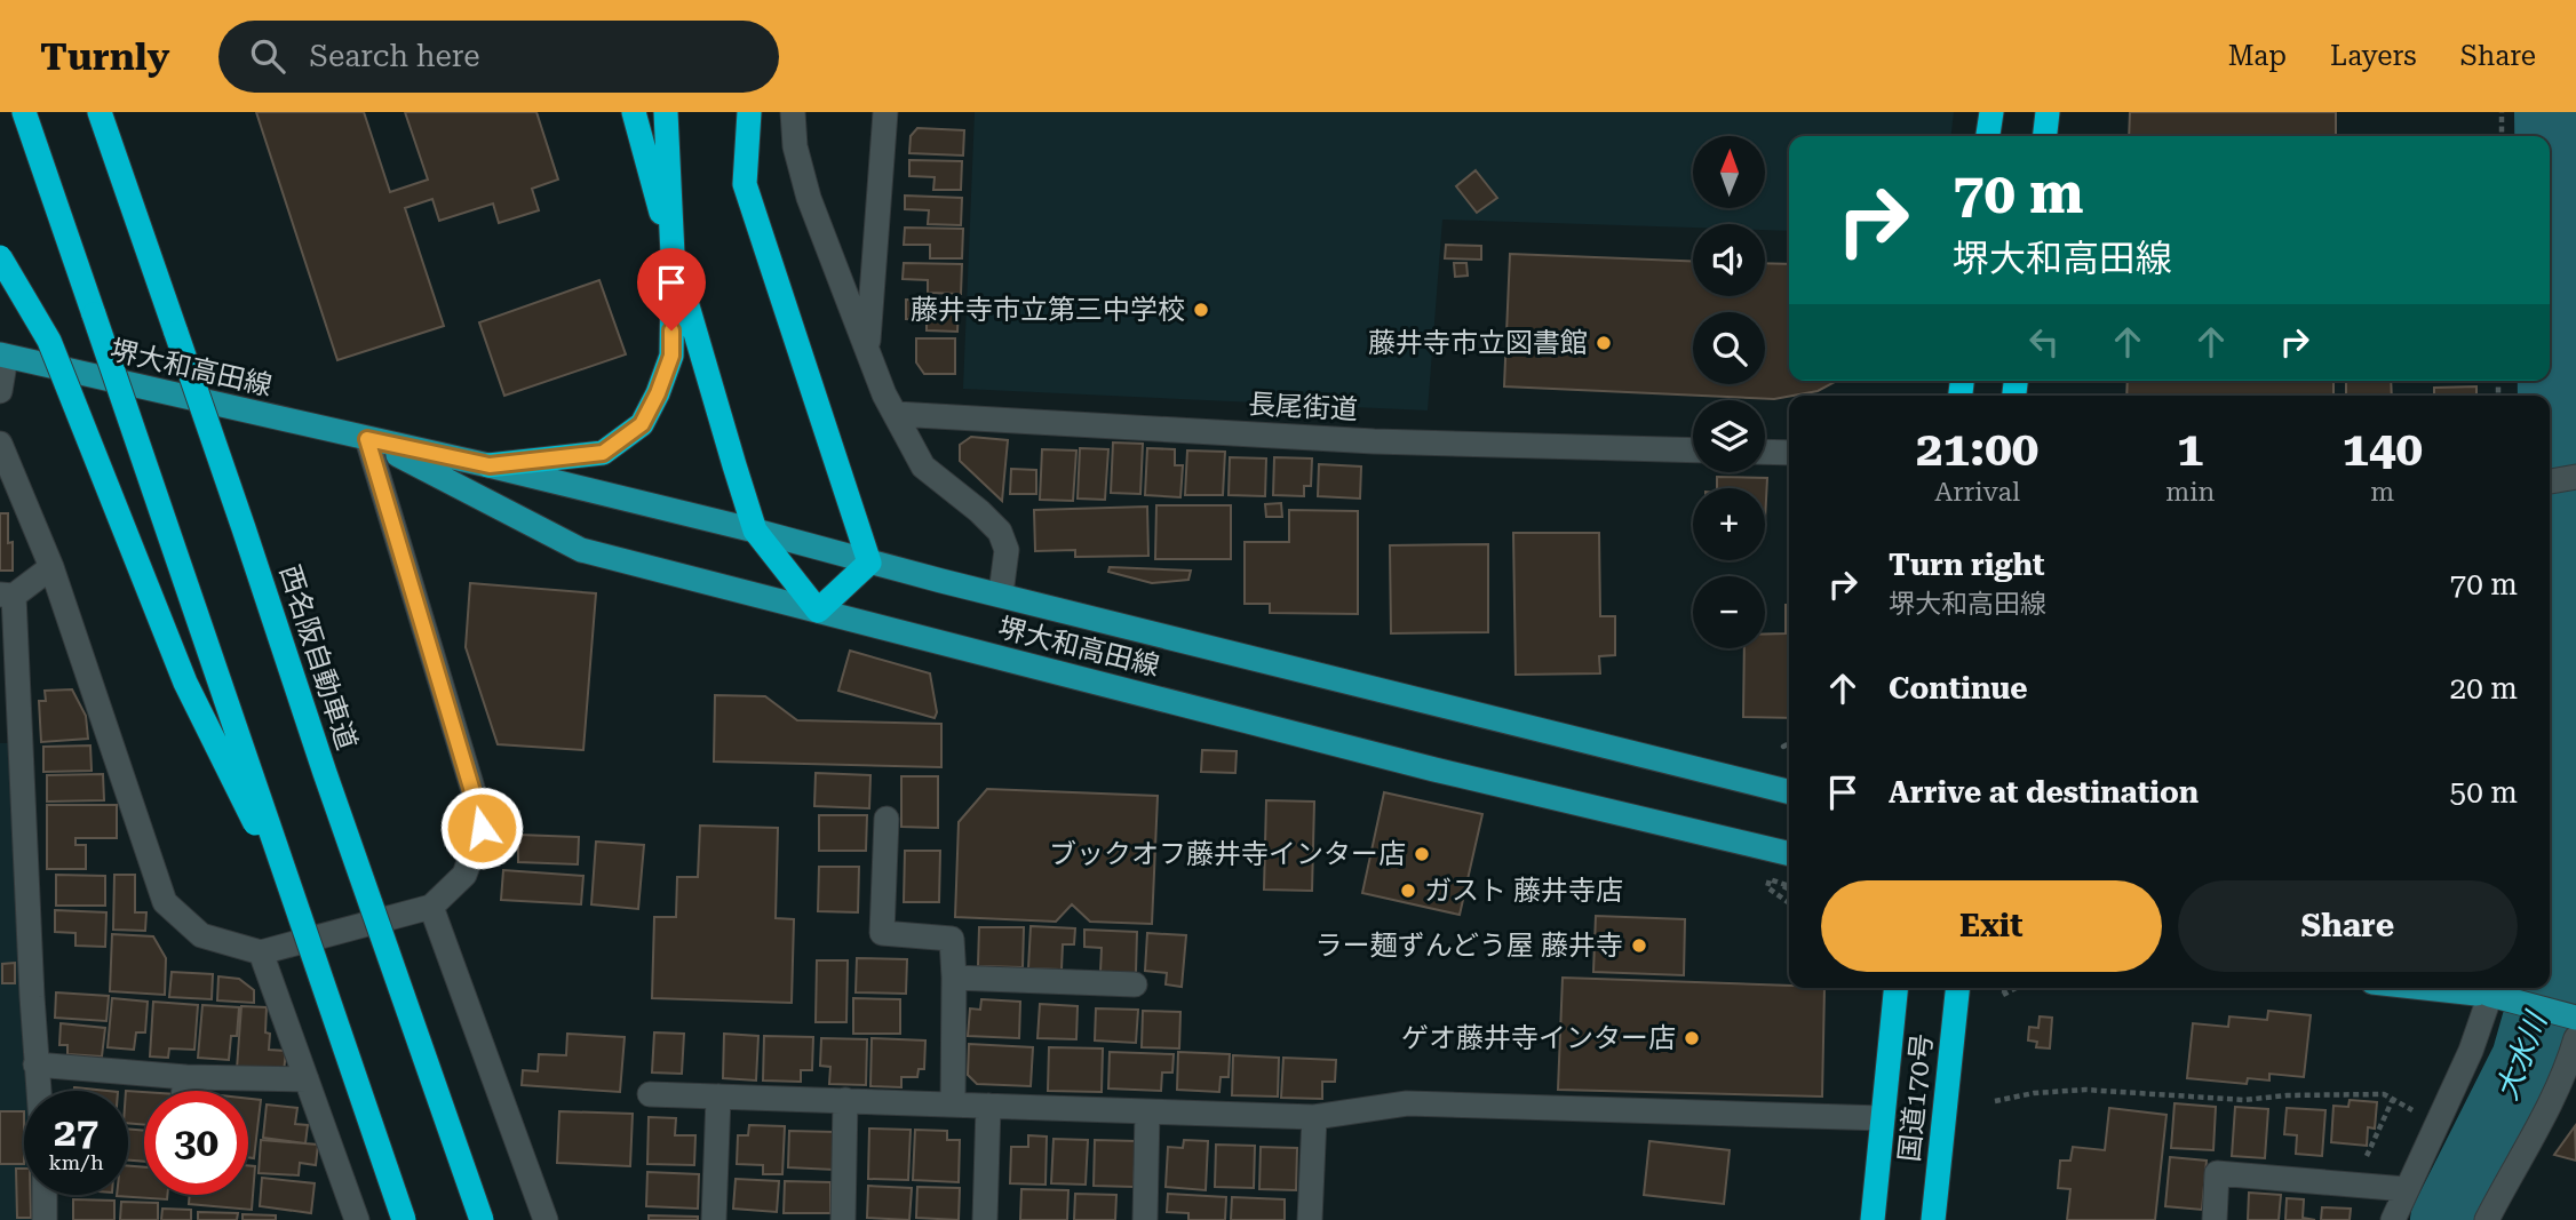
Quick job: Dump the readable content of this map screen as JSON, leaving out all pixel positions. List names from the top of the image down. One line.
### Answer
{"streets":{"highway":["西名阪自動車道","国道170号"],"main road":["堺大和高田線"],"street":["長尾街道"]},"water":["大水川"],"places":["藤井寺市立第三中学校","藤井寺市立図書館","ブックオフ藤井寺インター店","ガスト 藤井寺店","ラー麺ずんどう屋 藤井寺","ゲオ藤井寺インター店"],"north":"top","page":{"header":"Turnly","search":"Search here","nav":["Map","Layers","Share"],"map_buttons":["+","−"],"turn":["70 m","堺大和高田線"],"eta":["21:00","Arrival","1","min","140","m"],"list":[{"name":"Turn right","note":"堺大和高田線","value":"70 m"},{"name":"Continue","value":"20 m"},{"name":"Arrive at destination","value":"50 m"}],"buttons":["Exit","Share"],"speed":"27 km/h","limit":"30"}}
